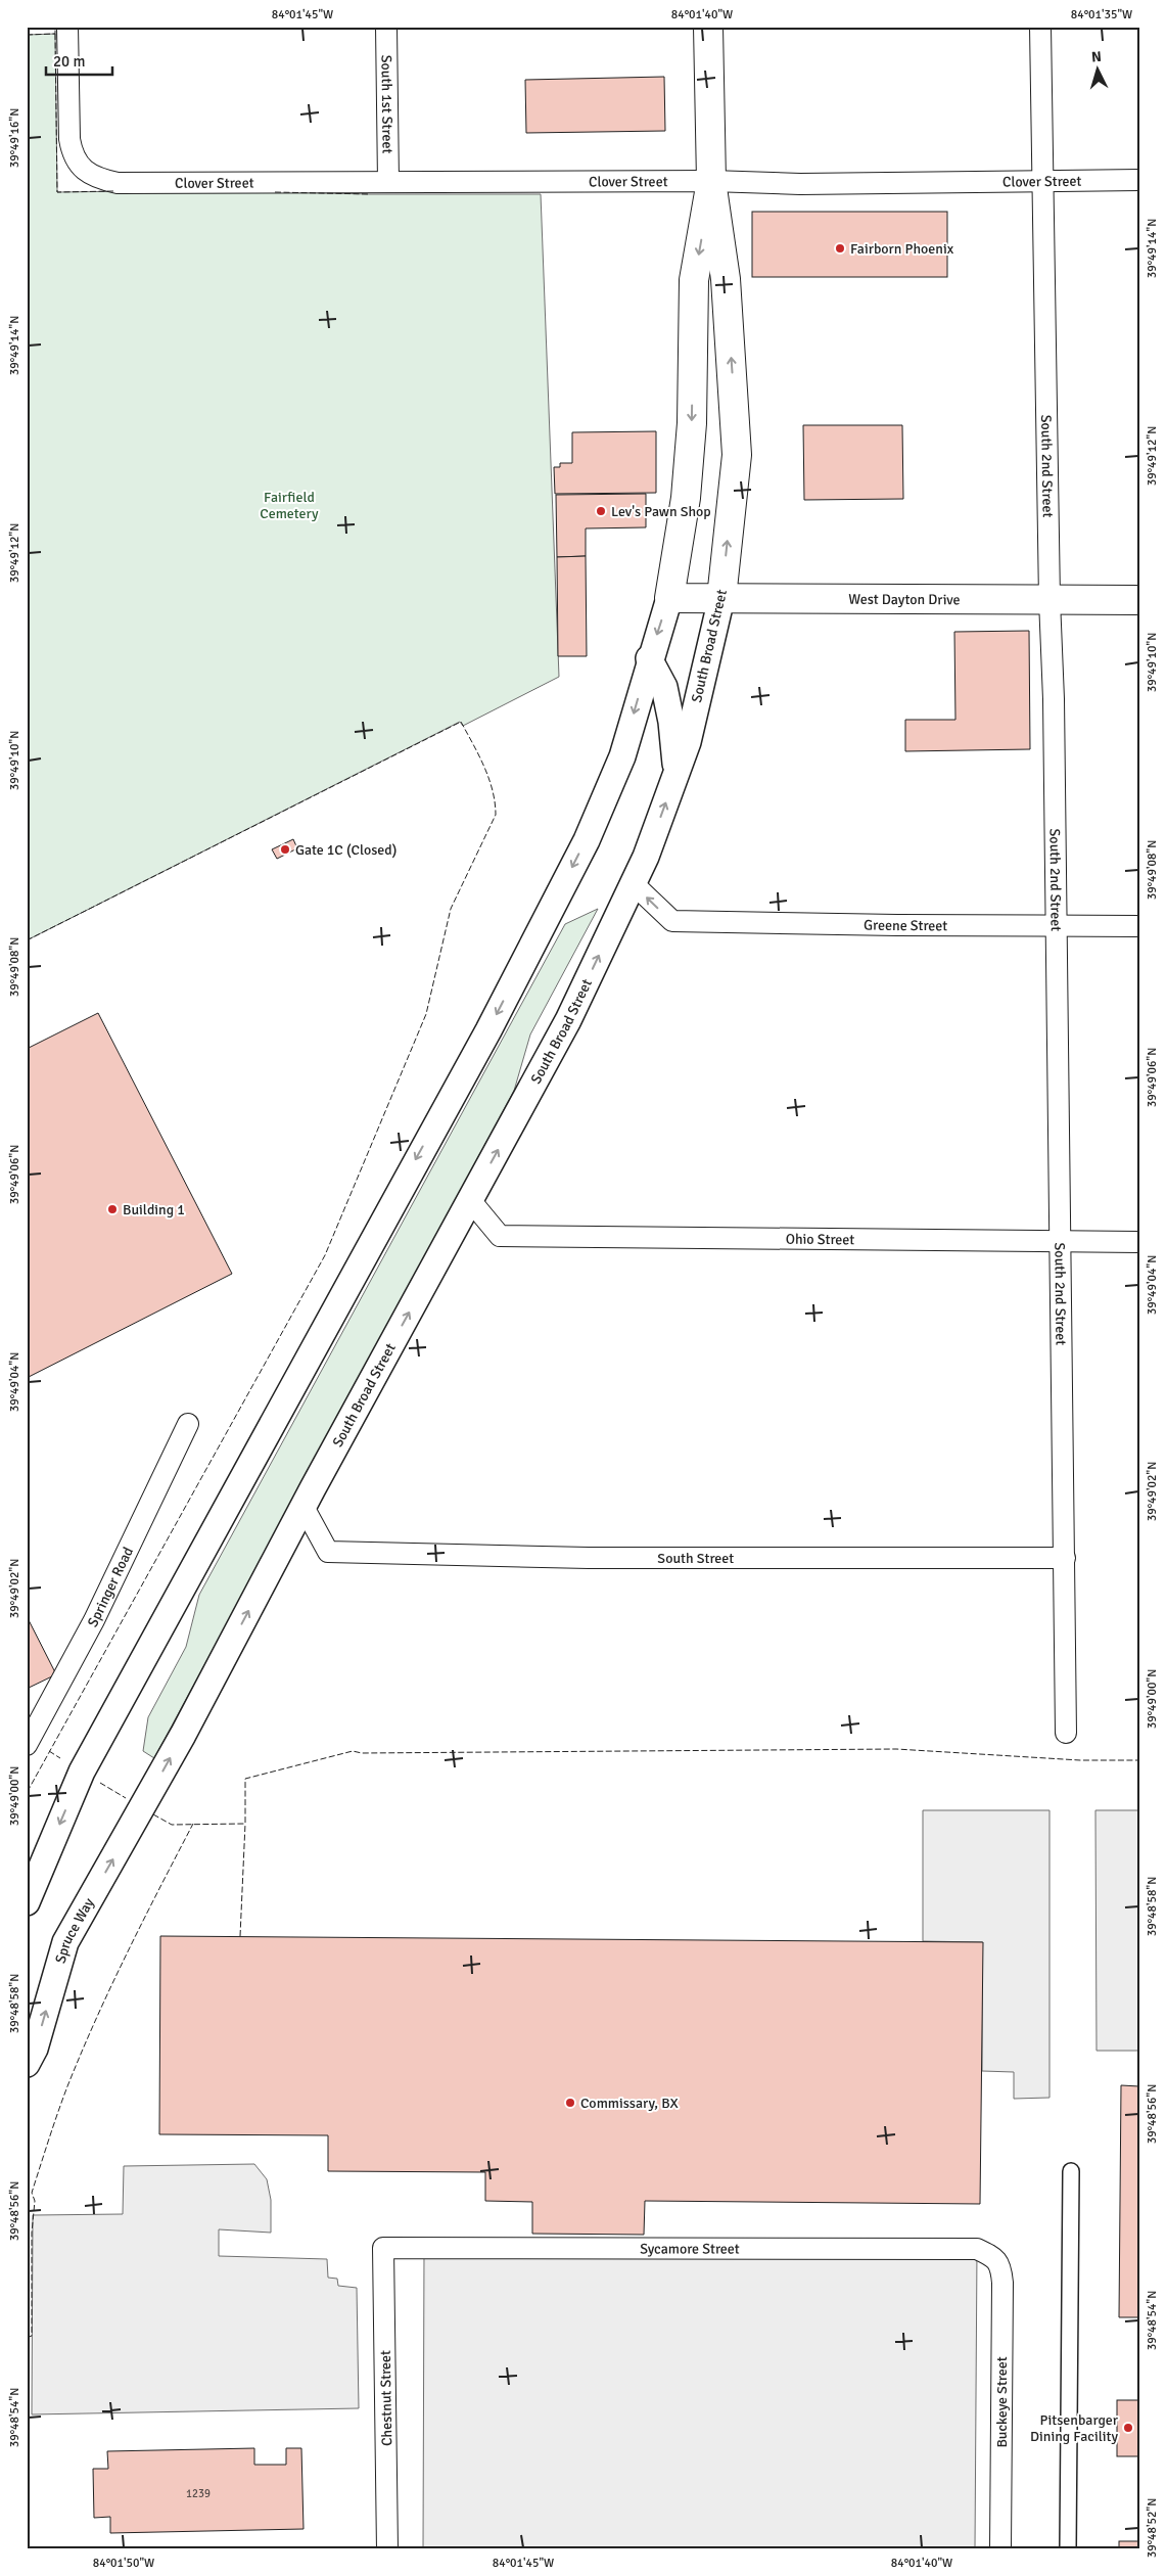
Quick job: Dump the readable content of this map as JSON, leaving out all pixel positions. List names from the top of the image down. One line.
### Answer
{"streets":{"main road":["West Dayton Drive","South Broad Street"],"street":["South 1st Street","Clover Street","South 2nd Street","Greene Street","Ohio Street","South Street","Springer Road","Spruce Way","Sycamore Street","Chestnut Street","Buckeye Street"]},"crossings":[["South 1st Street","Clover Street"],["Clover Street","South 2nd Street"],["Clover Street","South Broad Street"],["South 2nd Street","West Dayton Drive"],["South 2nd Street","Greene Street"],["South 2nd Street","Ohio Street"],["South 2nd Street","South Street"],["West Dayton Drive","South Broad Street"],["South Broad Street","Greene Street"],["South Broad Street","Ohio Street"],["South Broad Street","South Street"],["South Broad Street","Spruce Way"],["Sycamore Street","Chestnut Street"],["Sycamore Street","Buckeye Street"]],"one_way":["Greene Street","Spruce Way"],"parks":["Fairfield Cemetery"],"places":["Fairborn Phoenix","Lev's Pawn Shop","Gate 1C (Closed)","Building 1","Commissary, BX","Pitsenbarger Dining Facility"],"house_numbers":["1239"],"scale_bar":"20 m","north":"top","coordinates":["84°01'45\"W","84°01'40\"W","84°01'35\"W","39°49'16\"N","39°49'14\"N","39°49'12\"N","39°49'10\"N","39°49'08\"N","39°49'06\"N","39°49'04\"N","39°49'02\"N","39°49'00\"N","39°48'58\"N","39°48'56\"N","39°48'54\"N","39°48'52\"N","84°01'50\"W"]}
